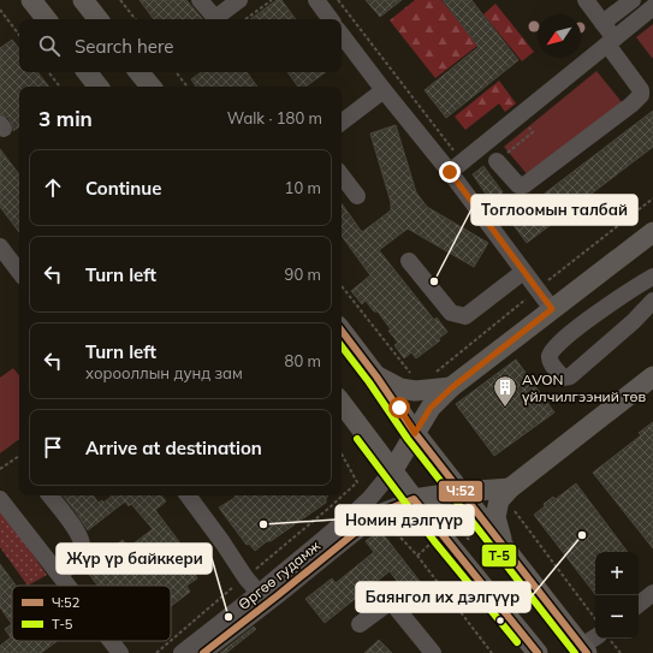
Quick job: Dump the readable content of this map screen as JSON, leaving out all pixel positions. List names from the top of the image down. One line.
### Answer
{"streets":{"street":["Өргөө гудамж"]},"places":{"other":["Тоглоомын талбай","Номин дэлгүүр","Баянгол их дэлгүүр","Жүр үр байккери"],"building":["AVON үйлчилгээний төв"]},"lines":["transit line Ч:52","transit line Т-5"],"legend":["Ч:52","Т-5"],"north":"bottom left","page":{"search":"Search here","heading":["3 min","Walk · 180 m"],"list":[["Continue","10 m"],["Turn left","90 m"],["Turn left","хорооллын дунд зам","80 m"],"Arrive at destination"],"map_buttons":["+","−"]}}
